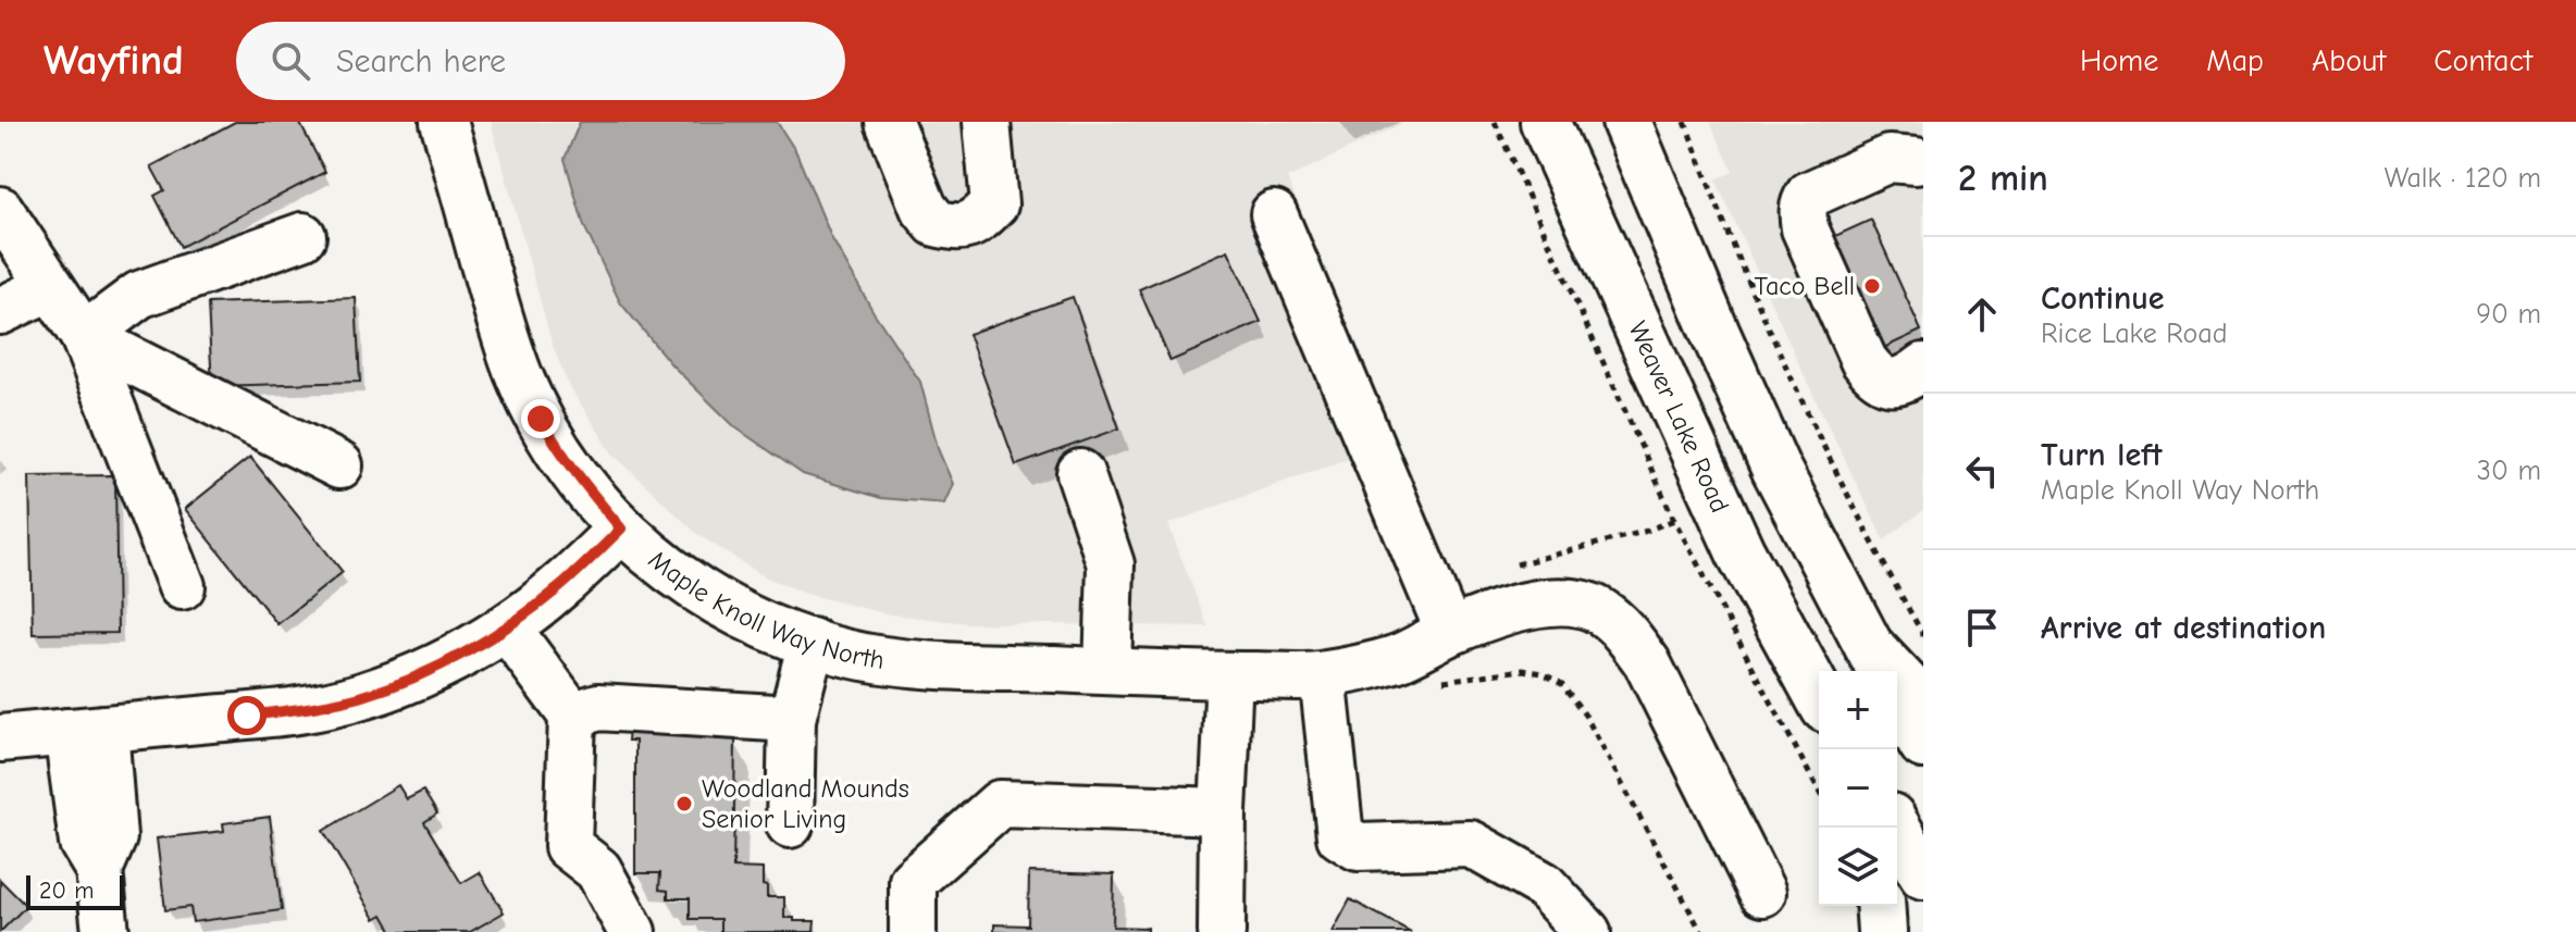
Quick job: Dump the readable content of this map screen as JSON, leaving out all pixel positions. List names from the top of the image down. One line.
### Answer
{"streets":{"main road":["Weaver Lake Road"],"street":["Maple Knoll Way North"]},"places":["Taco Bell","Woodland Mounds Senior Living"],"scale_bar":"20 m","page":{"header":"Wayfind","search":"Search here","nav":["Home","Map","About","Contact"],"heading":["2 min","Walk · 120 m"],"list":[["Continue","Rice Lake Road","90 m"],["Turn left","Maple Knoll Way North","30 m"],"Arrive at destination"],"map_buttons":["+","−"],"scale":"20 m"}}
